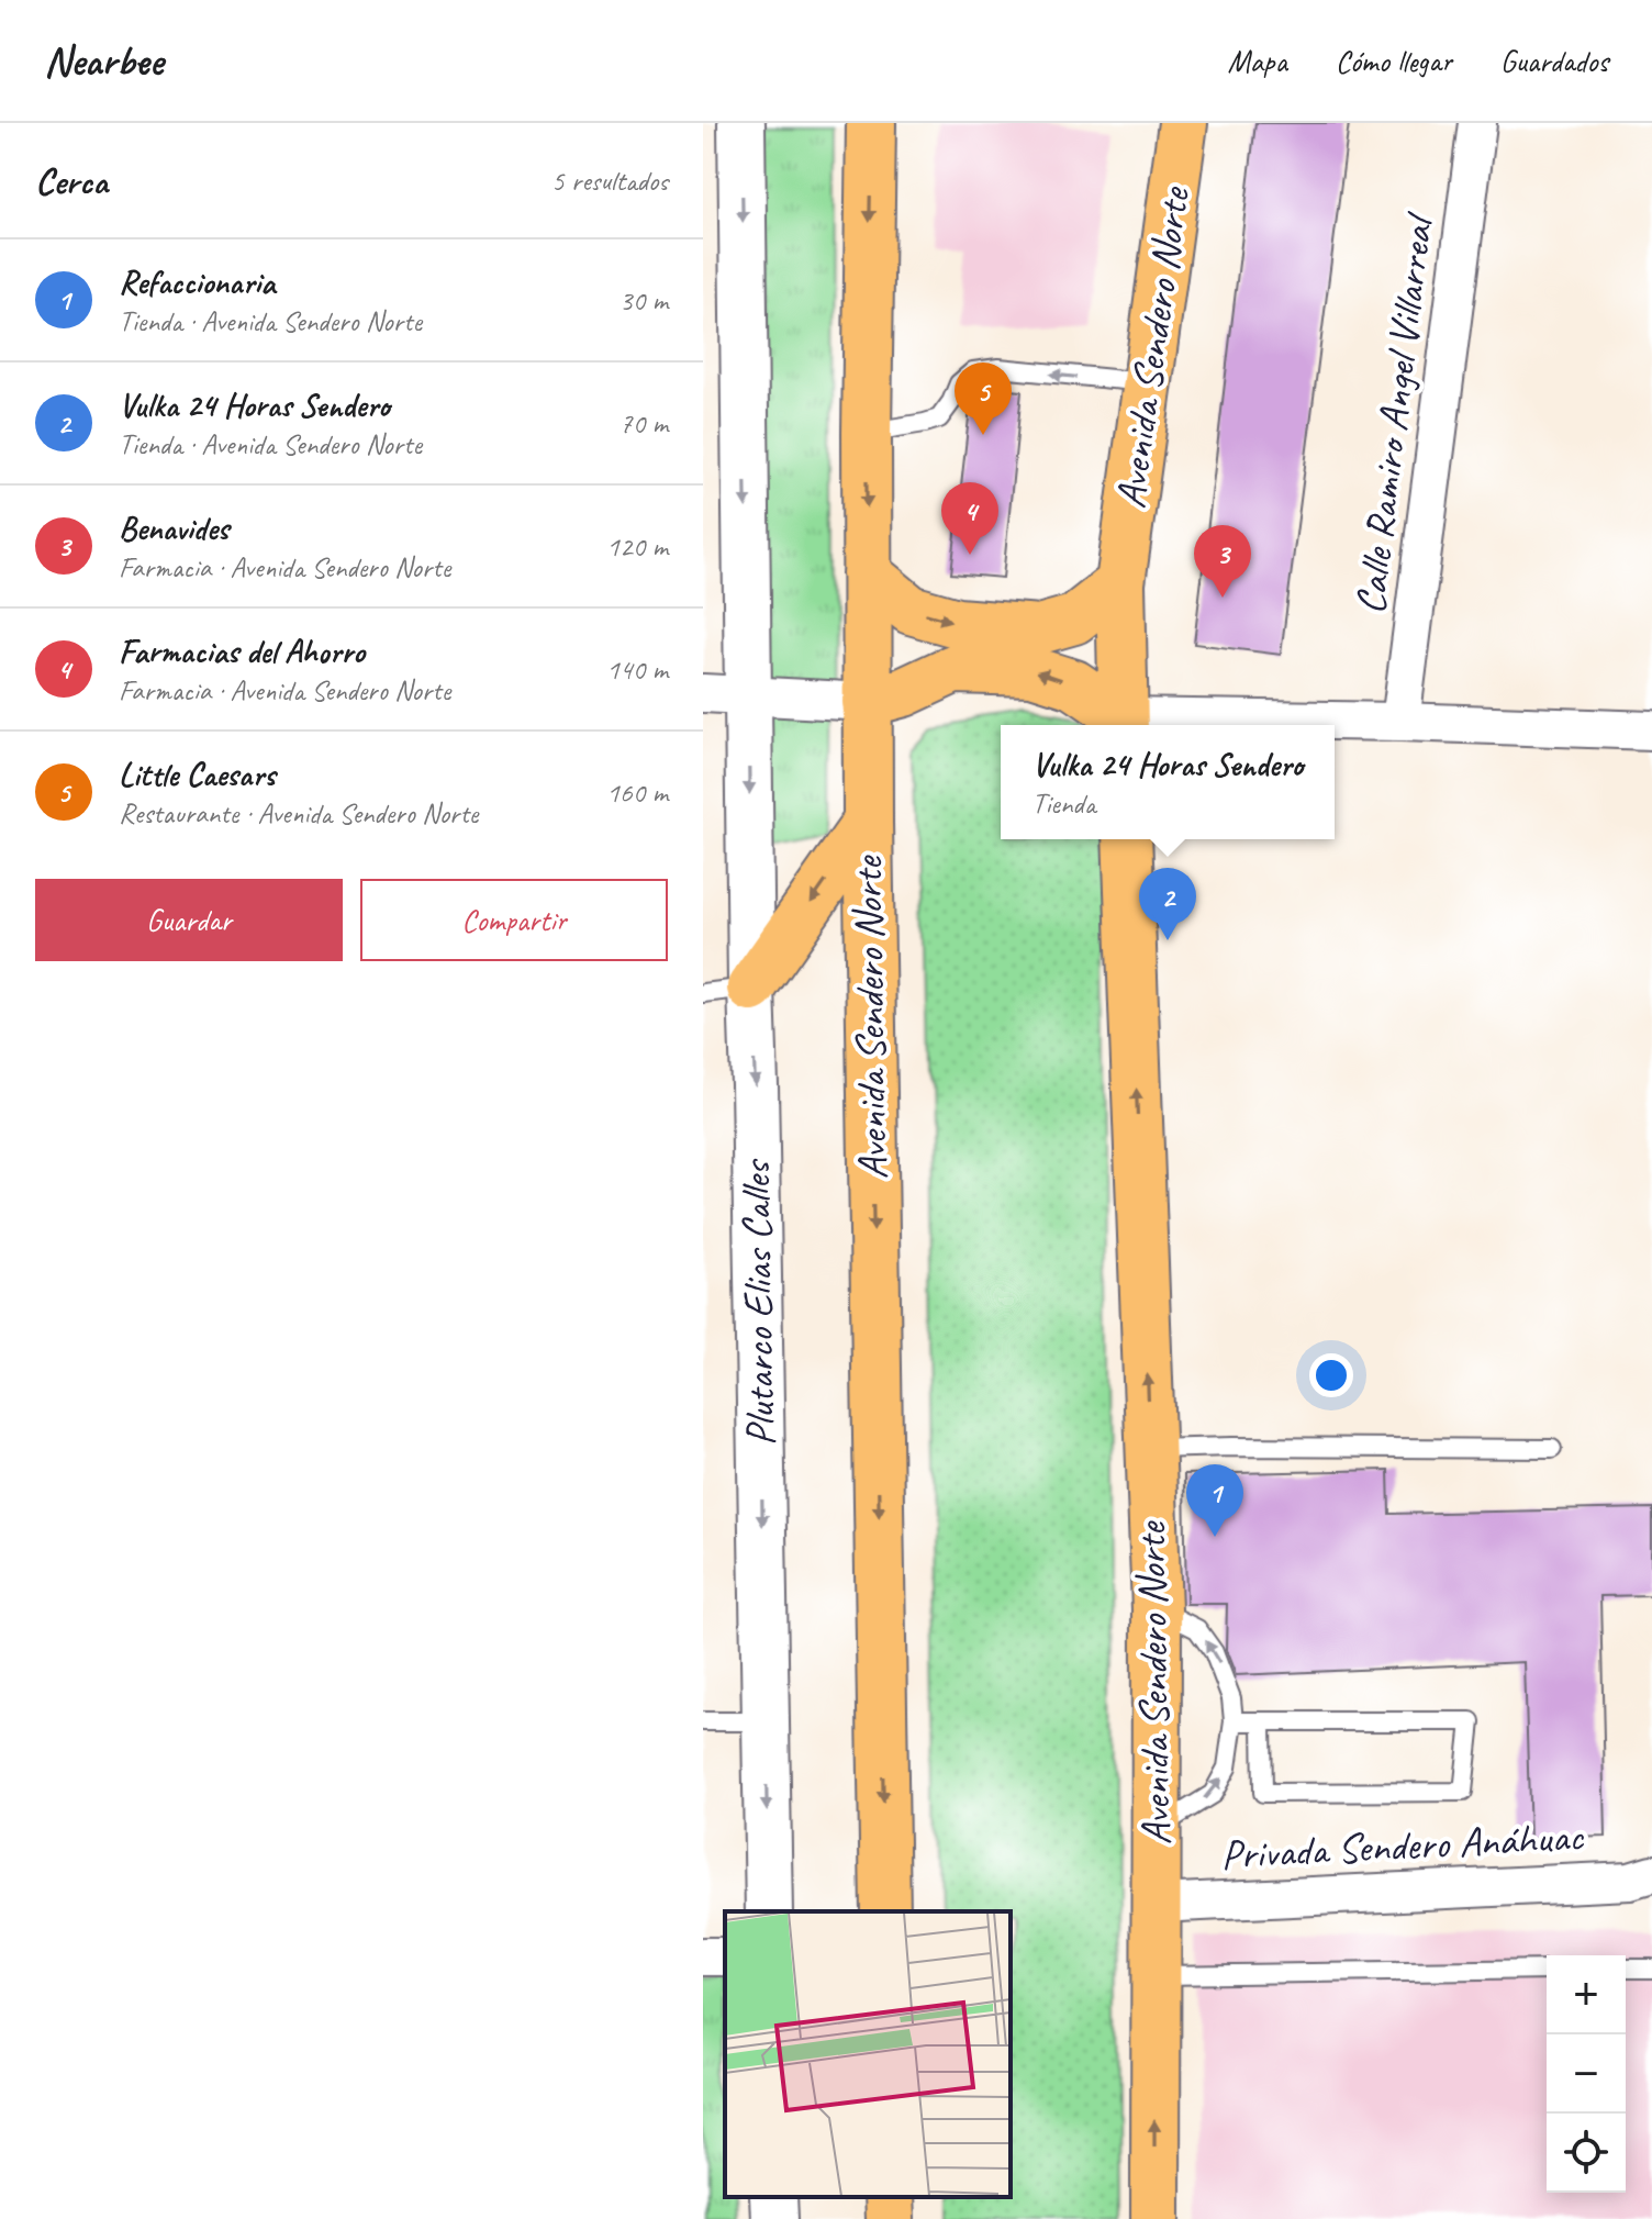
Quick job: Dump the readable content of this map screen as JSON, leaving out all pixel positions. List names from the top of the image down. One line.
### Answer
{"streets":{"main road":["Avenida Sendero Norte"],"street":["Calle Ramiro Angel Villarreal","Plutarco Elias Calles","Privada Sendero Anáhuac"]},"crossings":[["Avenida Sendero Norte","Privada Sendero Anáhuac"]],"one_way":["Plutarco Elias Calles"],"page":{"header":"Nearbee","nav":["Mapa","Cómo llegar","Guardados"],"heading":["Cerca","5 resultados"],"list":[{"mark":"1","name":"Refaccionaria","note":"Tienda · Avenida Sendero Norte","value":"30 m"},{"mark":"2","name":"Vulka 24 Horas Sendero","note":"Tienda · Avenida Sendero Norte","value":"70 m"},{"mark":"3","name":"Benavides","note":"Farmacia · Avenida Sendero Norte","value":"120 m"},{"mark":"4","name":"Farmacias del Ahorro","note":"Farmacia · Avenida Sendero Norte","value":"140 m"},{"mark":"5","name":"Little Caesars","note":"Restaurante · Avenida Sendero Norte","value":"160 m"}],"pins":["5","4","3","2","1"],"popup":["Vulka 24 Horas Sendero","Tienda"],"buttons":["Guardar","Compartir"],"map_buttons":["+","−"]}}
